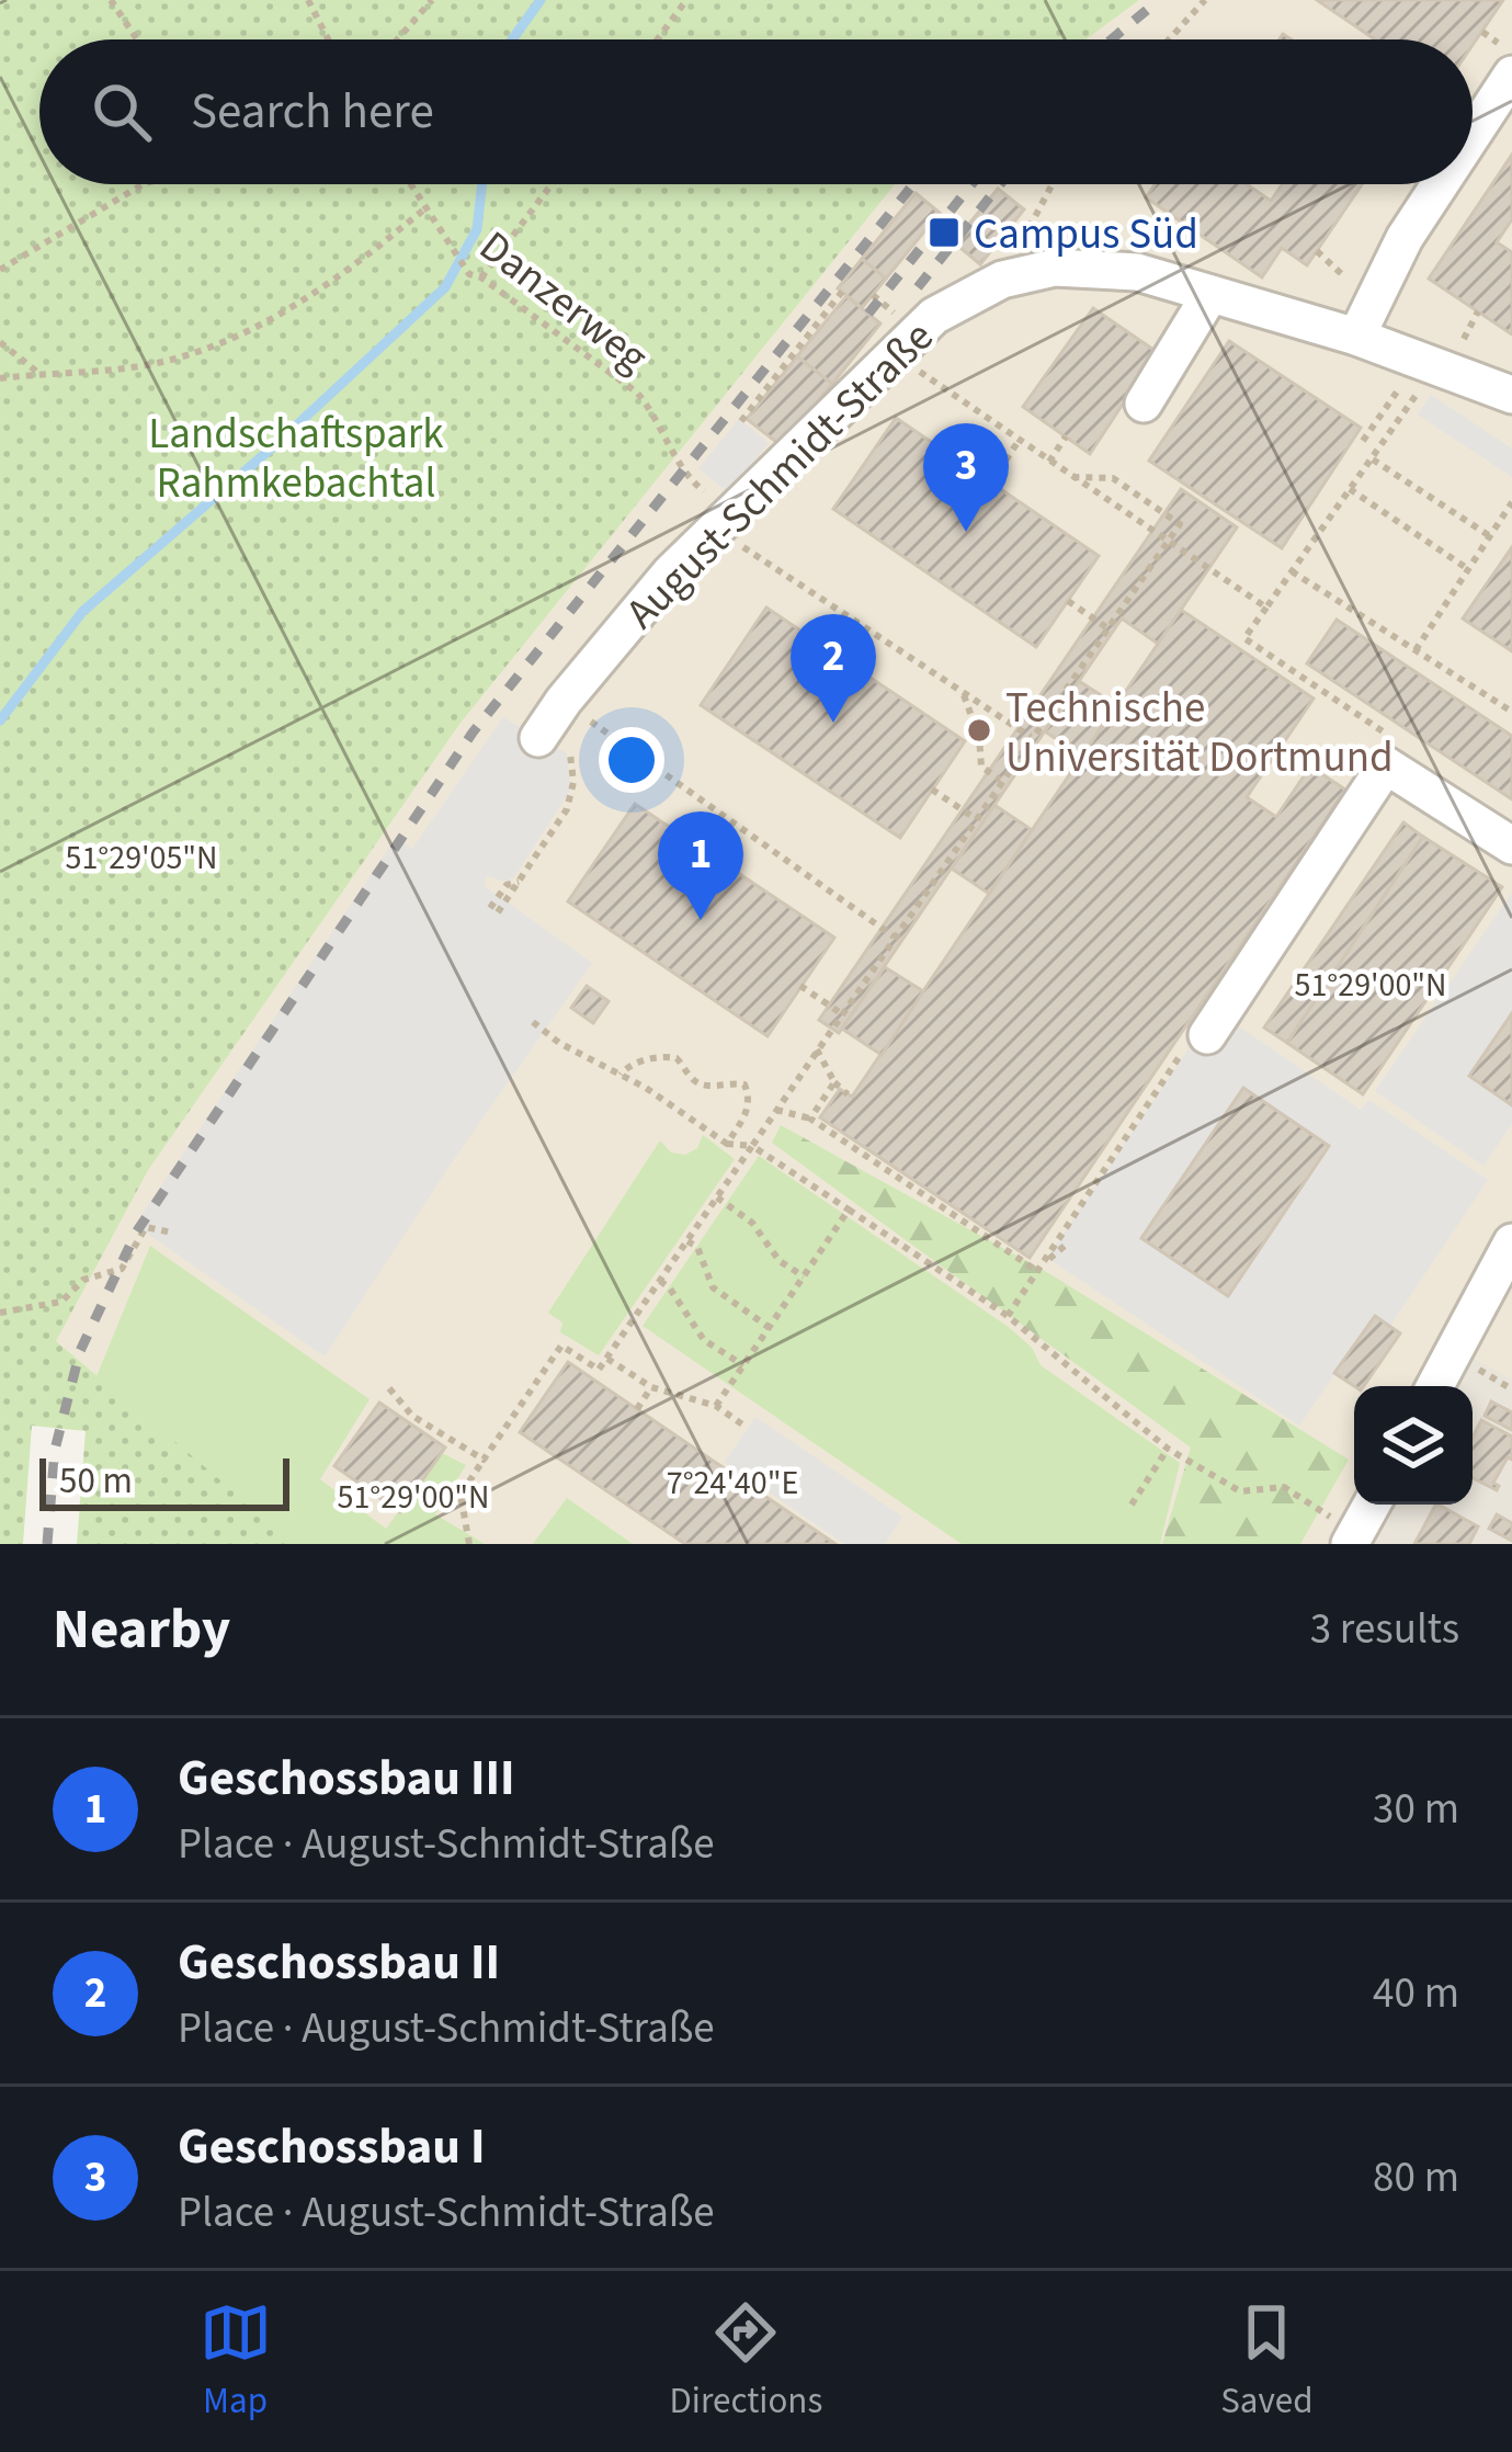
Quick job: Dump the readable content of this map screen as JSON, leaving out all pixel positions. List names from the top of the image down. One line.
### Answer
{"streets":{"street":["August-Schmidt-Straße"],"path":["Danzerweg"]},"parks":["Landschaftspark Rahmkebachtal"],"places":{"transit":["Campus Süd"],"other":["Technische Universität Dortmund"]},"scale_bar":"50 m","page":{"search":"Search here","pins":["3","2","1"],"scale":"50 m","heading":["Nearby","3 results"],"list":[{"mark":"1","name":"Geschossbau III","note":"Place · August-Schmidt-Straße","value":"30 m"},{"mark":"2","name":"Geschossbau II","note":"Place · August-Schmidt-Straße","value":"40 m"},{"mark":"3","name":"Geschossbau I","note":"Place · August-Schmidt-Straße","value":"80 m"}],"nav":["Map","Directions","Saved"]},"coordinates":["51°29'05\"N","51°29'00\"N","7°24'40\"E"]}
